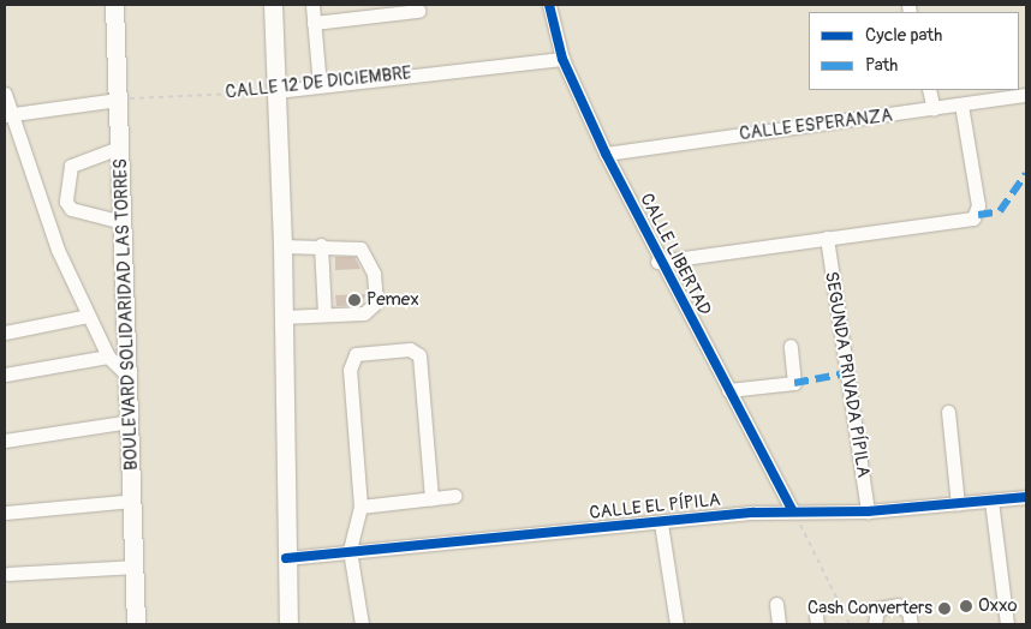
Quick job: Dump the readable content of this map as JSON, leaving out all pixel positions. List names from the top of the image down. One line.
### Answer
{"streets":{"main road":["BOULEVARD SOLIDARIDAD LAS TORRES"],"street":["CALLE 12 DE DICIEMBRE","CALLE ESPERANZA","CALLE LIBERTAD","SEGUNDA PRIVADA PÍPILA","CALLE EL PÍPILA"]},"crossings":[["CALLE 12 DE DICIEMBRE","CALLE LIBERTAD"],["CALLE 12 DE DICIEMBRE","BOULEVARD SOLIDARIDAD LAS TORRES"],["CALLE ESPERANZA","CALLE LIBERTAD"],["CALLE LIBERTAD","CALLE EL PÍPILA"],["SEGUNDA PRIVADA PÍPILA","CALLE EL PÍPILA"]],"places":["Pemex","Oxxo","Cash Converters"],"legend":["Cycle path","Path"]}
